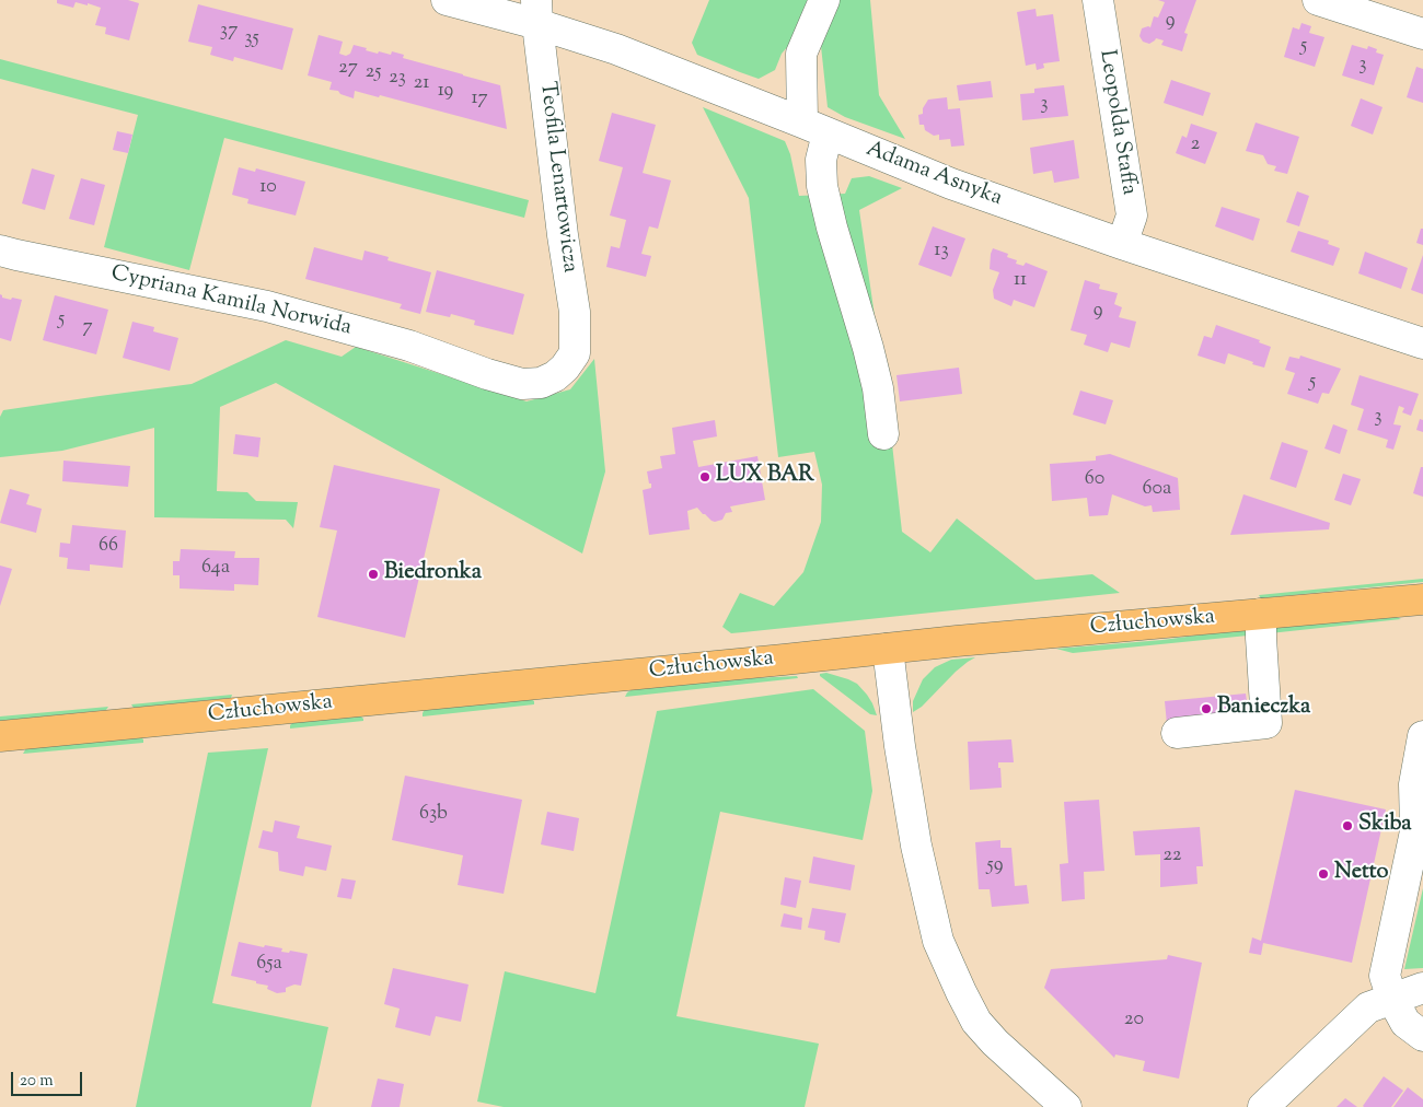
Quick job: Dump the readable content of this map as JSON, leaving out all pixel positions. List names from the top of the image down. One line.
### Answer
{"streets":{"main road":["Człuchowska"],"street":["Leopolda Staffa","Adama Asnyka","Teofila Lenartowicza","Cypriana Kamila Norwida"]},"crossings":[["Leopolda Staffa","Adama Asnyka"],["Adama Asnyka","Teofila Lenartowicza"],["Teofila Lenartowicza","Cypriana Kamila Norwida"]],"places":["LUX BAR","Biedronka","Banieczka","Skiba","Netto"],"house_numbers":["9","37","35","5","3","27","25","23","21","19","17","3","2","10","13","11","9","5","7","5","3","60","60a","66","64a","63b","22","59","65a","20"],"scale_bar":"20 m"}
